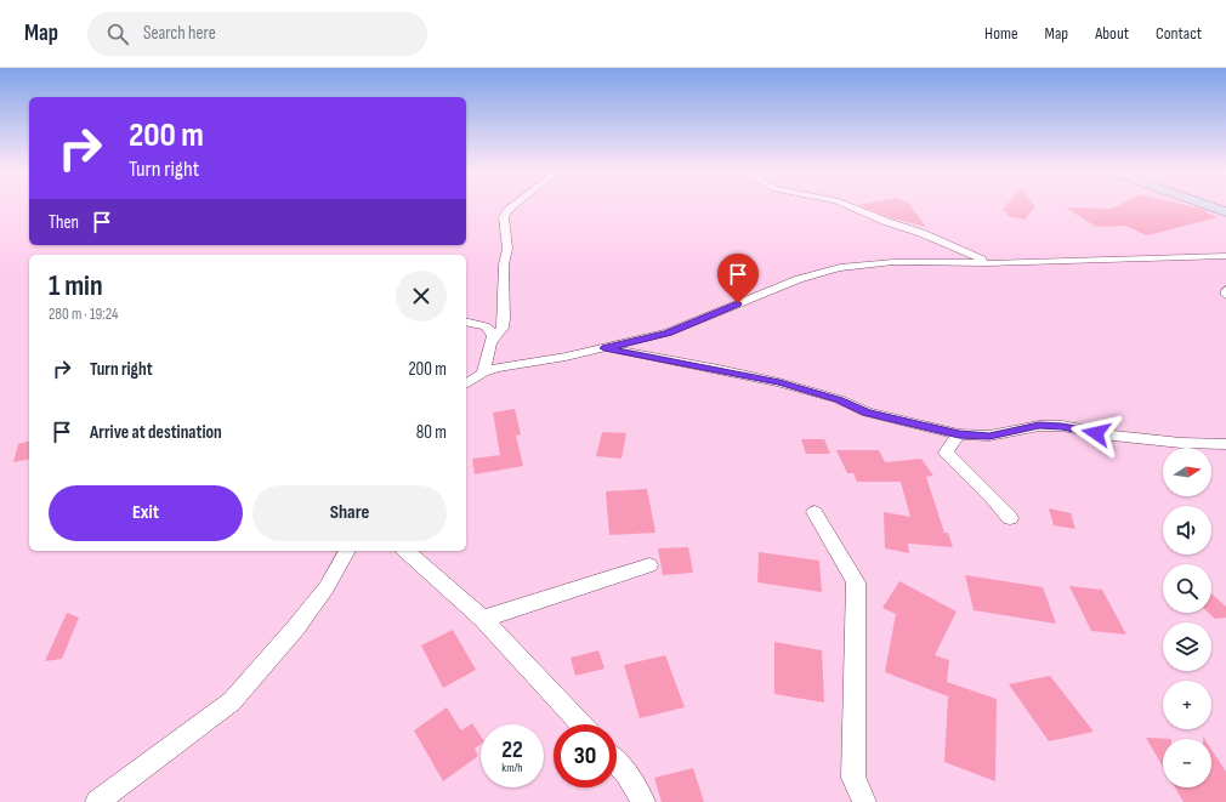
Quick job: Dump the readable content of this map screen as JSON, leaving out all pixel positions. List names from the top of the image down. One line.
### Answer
{"north":"right","page":{"header":"Map","search":"Search here","nav":["Home","Map","About","Contact"],"turn":["200 m","Turn right"],"then":"Then","heading":["1 min","280 m · 19:24"],"list":[{"name":"Turn right","value":"200 m"},{"name":"Arrive at destination","value":"80 m"}],"map_buttons":["+","−"],"buttons":["Exit","Share"],"speed":"22 km/h","limit":"30"}}
